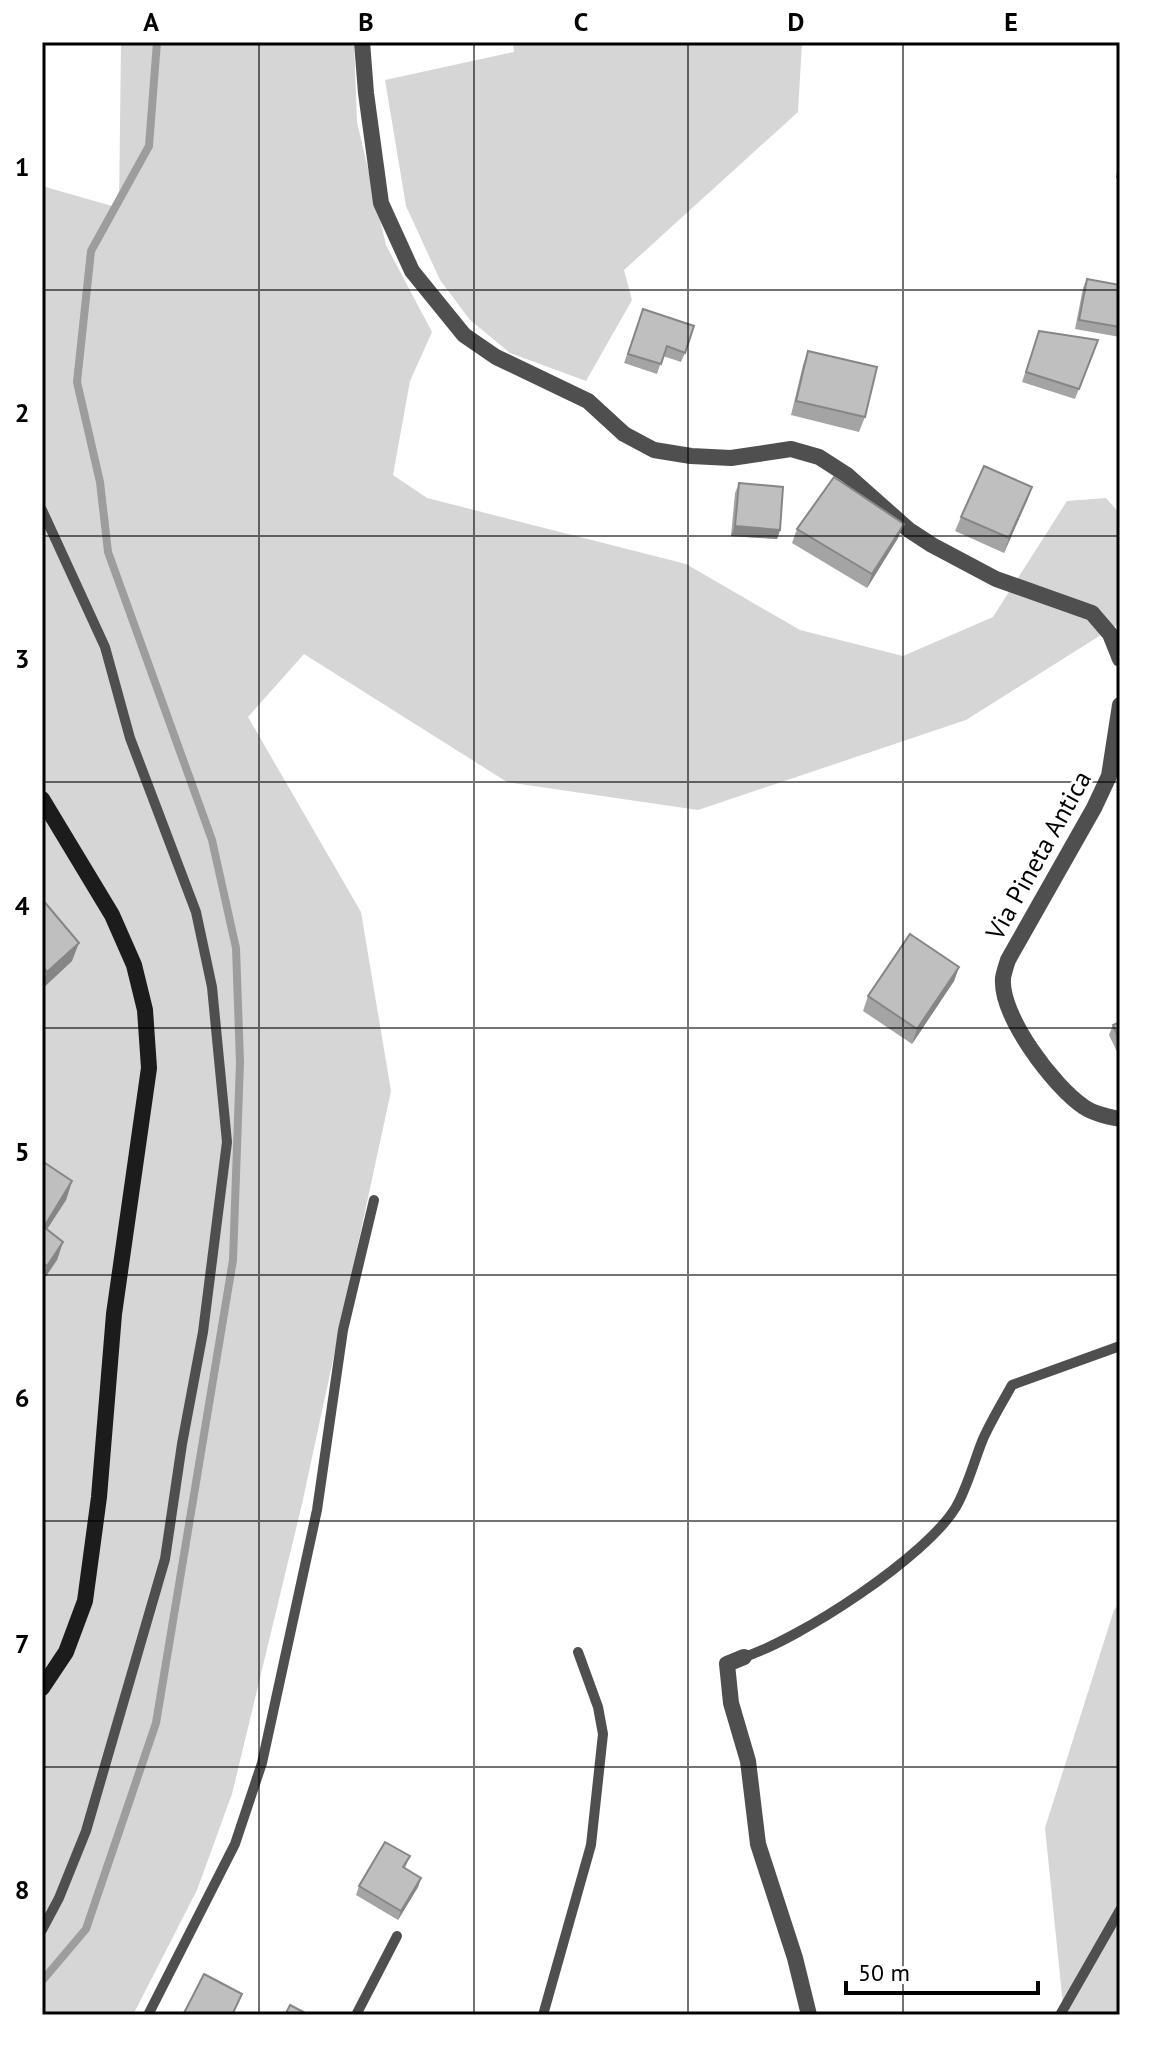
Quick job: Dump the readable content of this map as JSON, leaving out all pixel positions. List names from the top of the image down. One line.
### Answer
{"streets":{"street":["Via Pineta Antica"]},"scale_bar":"50 m","grid":{"columns":["A","B","C","D","E"],"rows":["1","2","3","4","5","6","7","8"]}}
